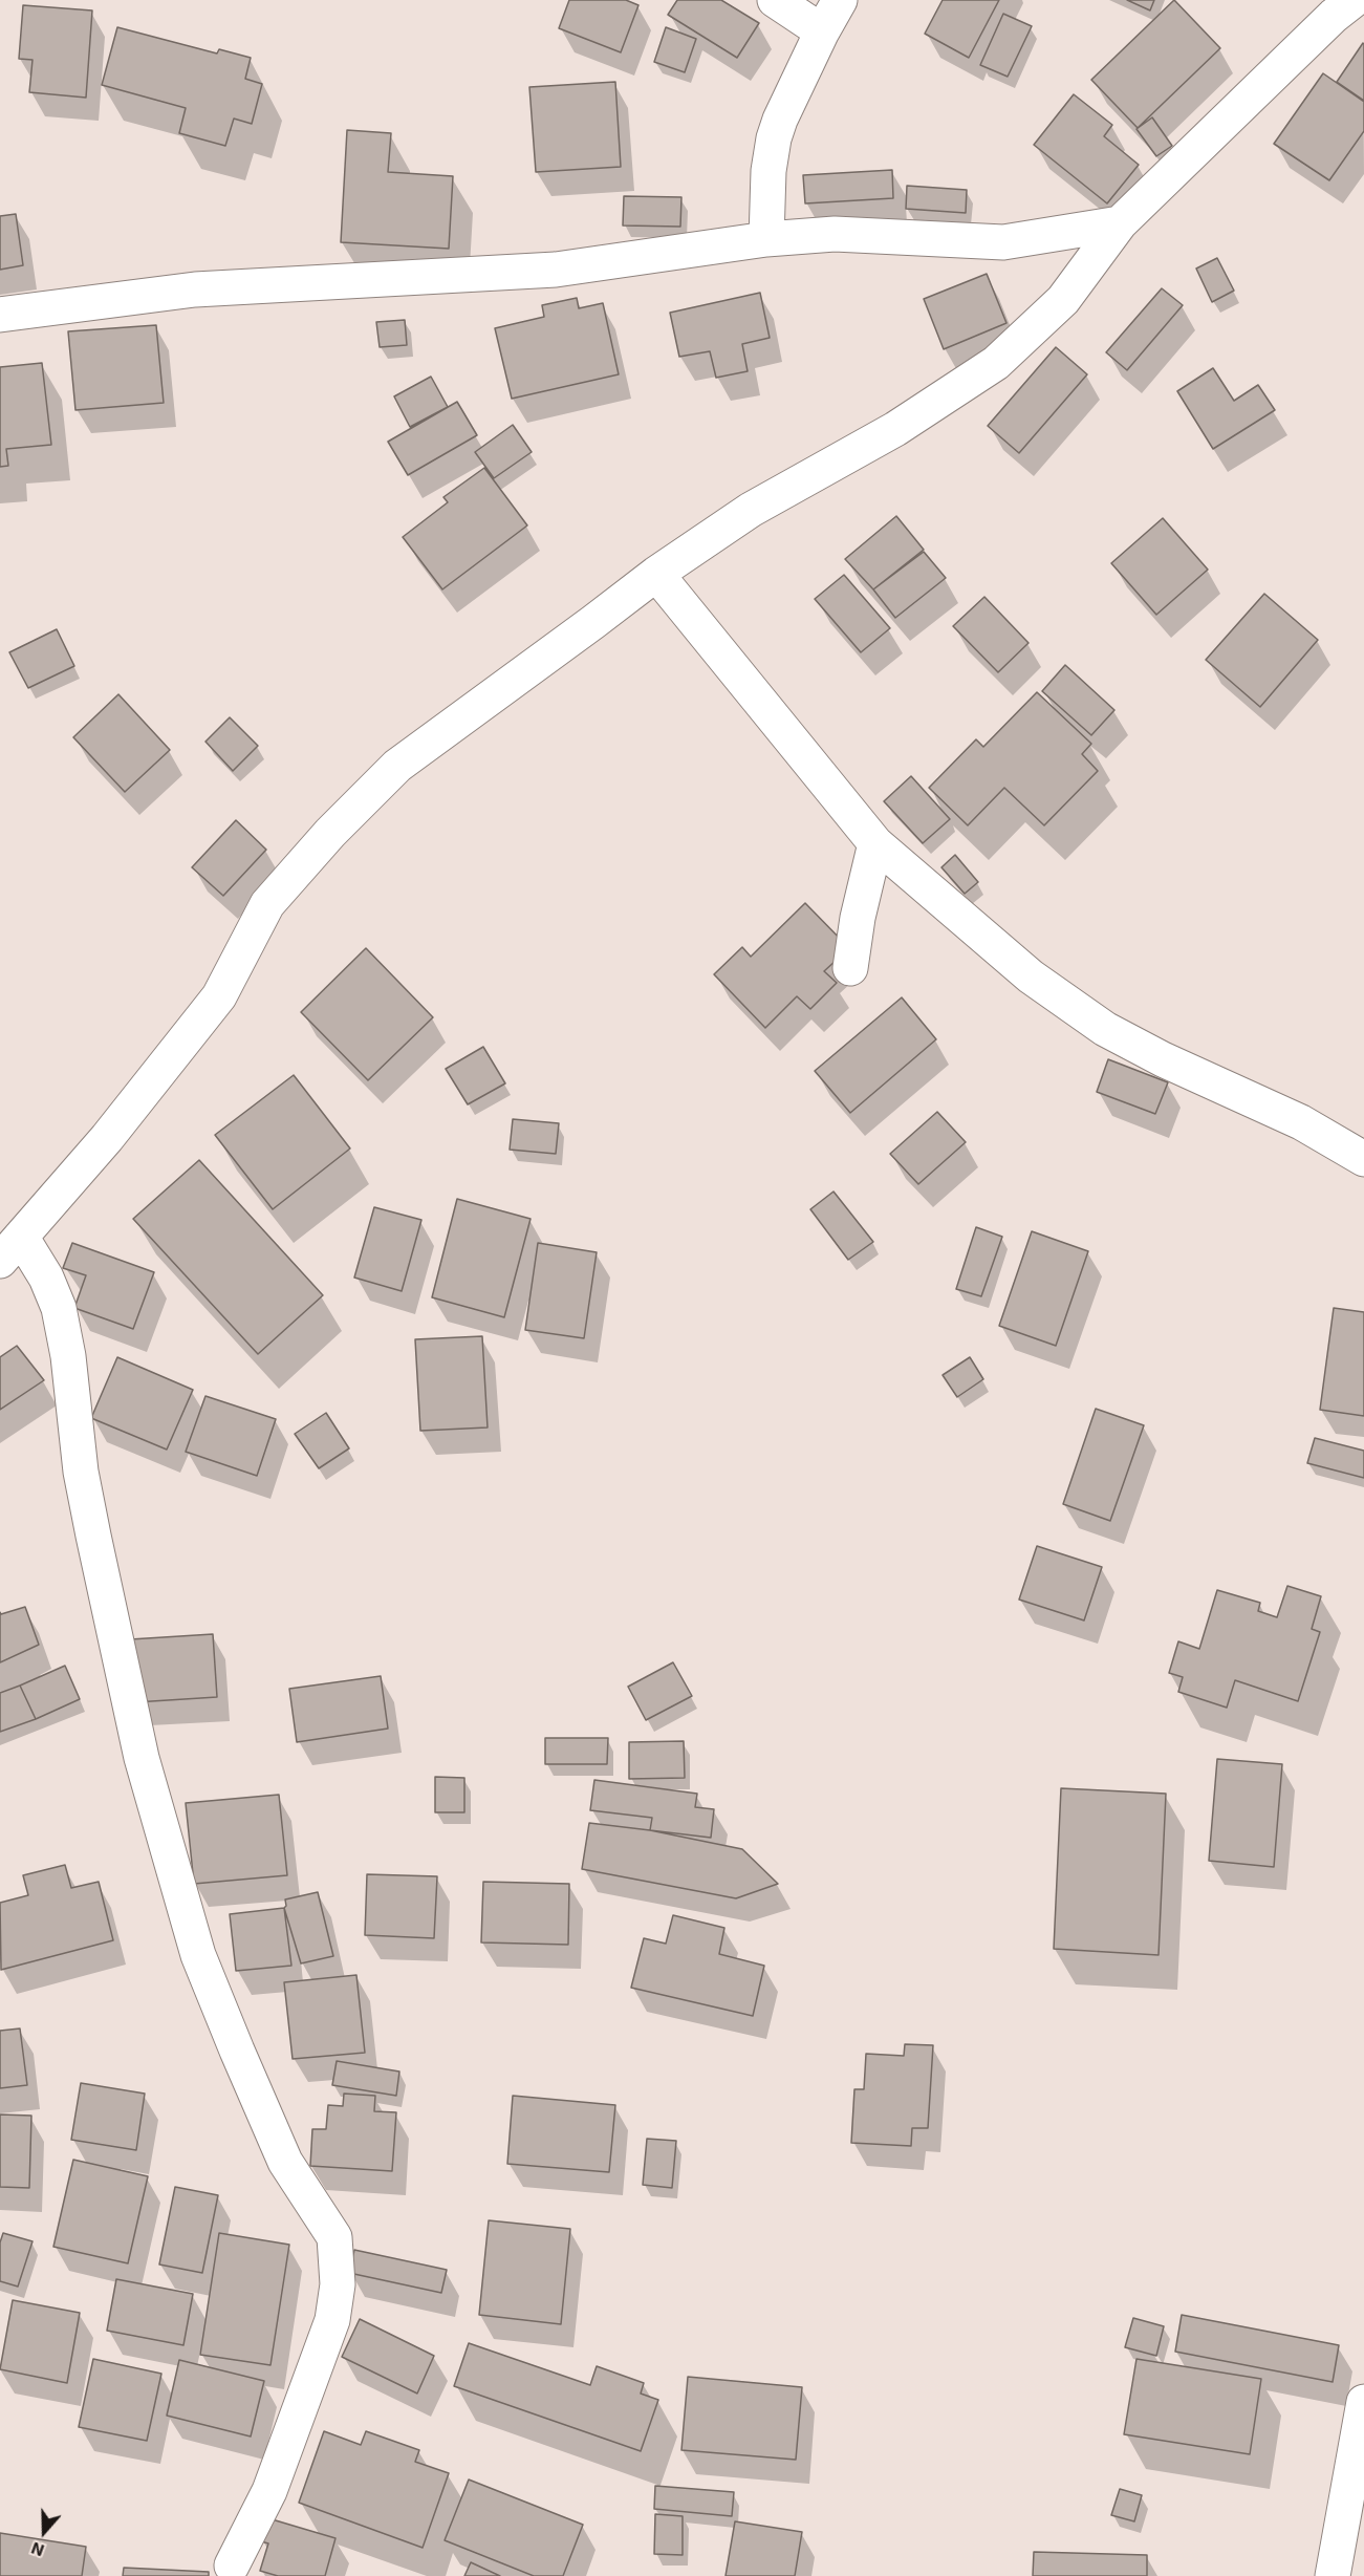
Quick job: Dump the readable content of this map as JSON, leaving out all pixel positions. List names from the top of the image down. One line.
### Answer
{"north":"bottom"}
